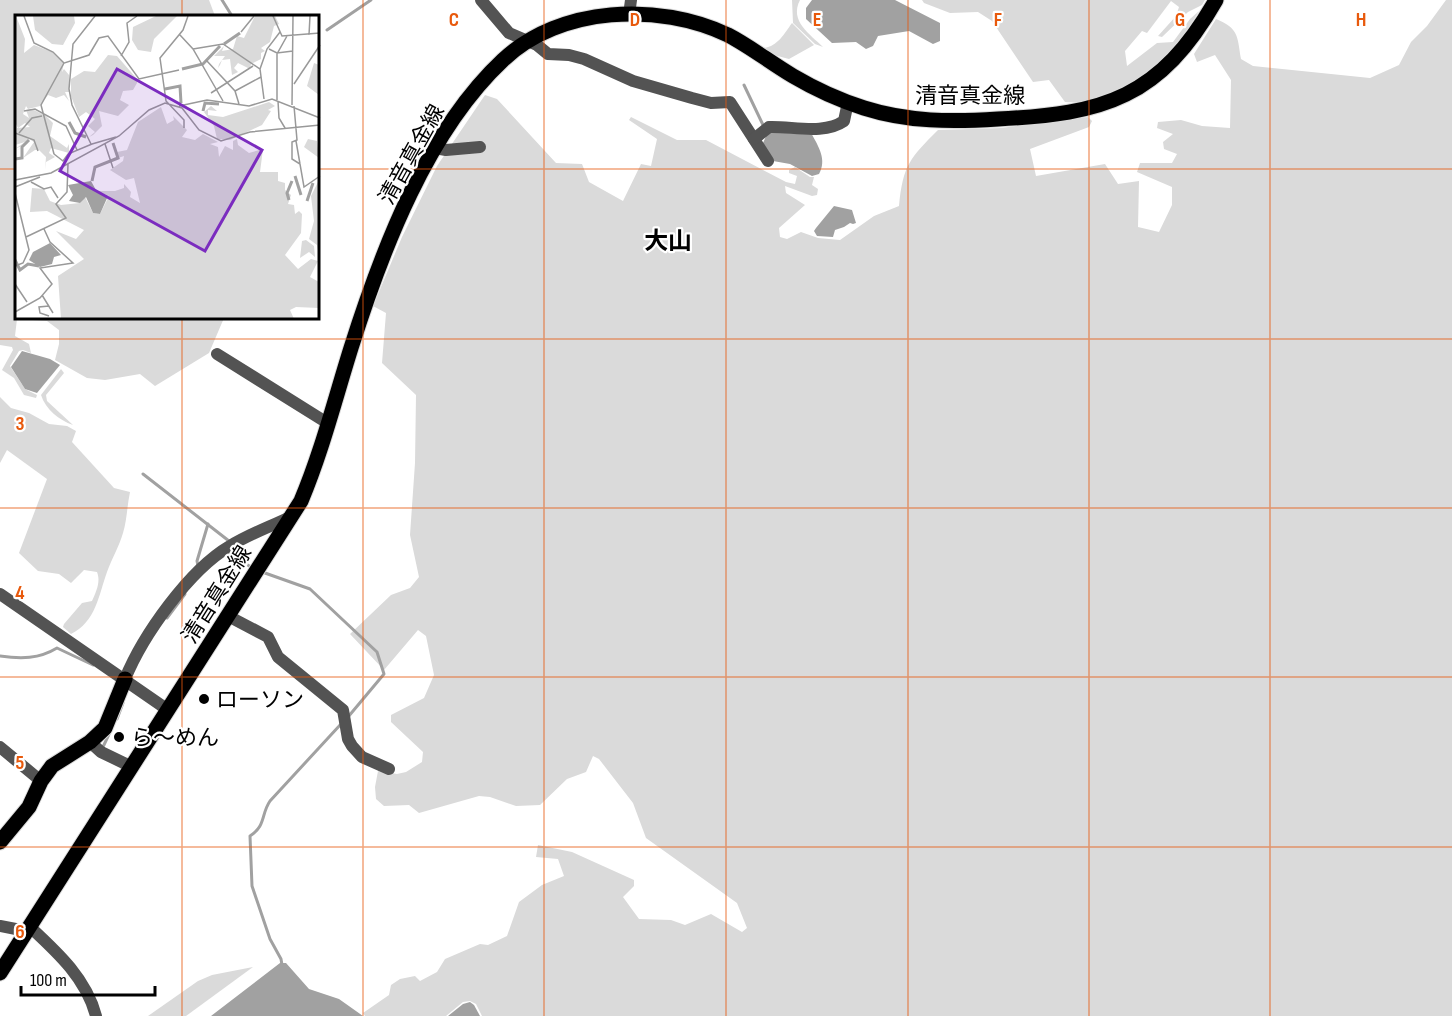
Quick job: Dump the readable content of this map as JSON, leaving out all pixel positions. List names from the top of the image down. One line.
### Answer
{"streets":{"main road":["清音真金線"]},"districts":["大山"],"places":["ローソン","ら～めん"],"scale_bar":"100 m","grid":{"columns":["C","D","E","F","G","H"],"rows":["3","4","5","6"]}}
